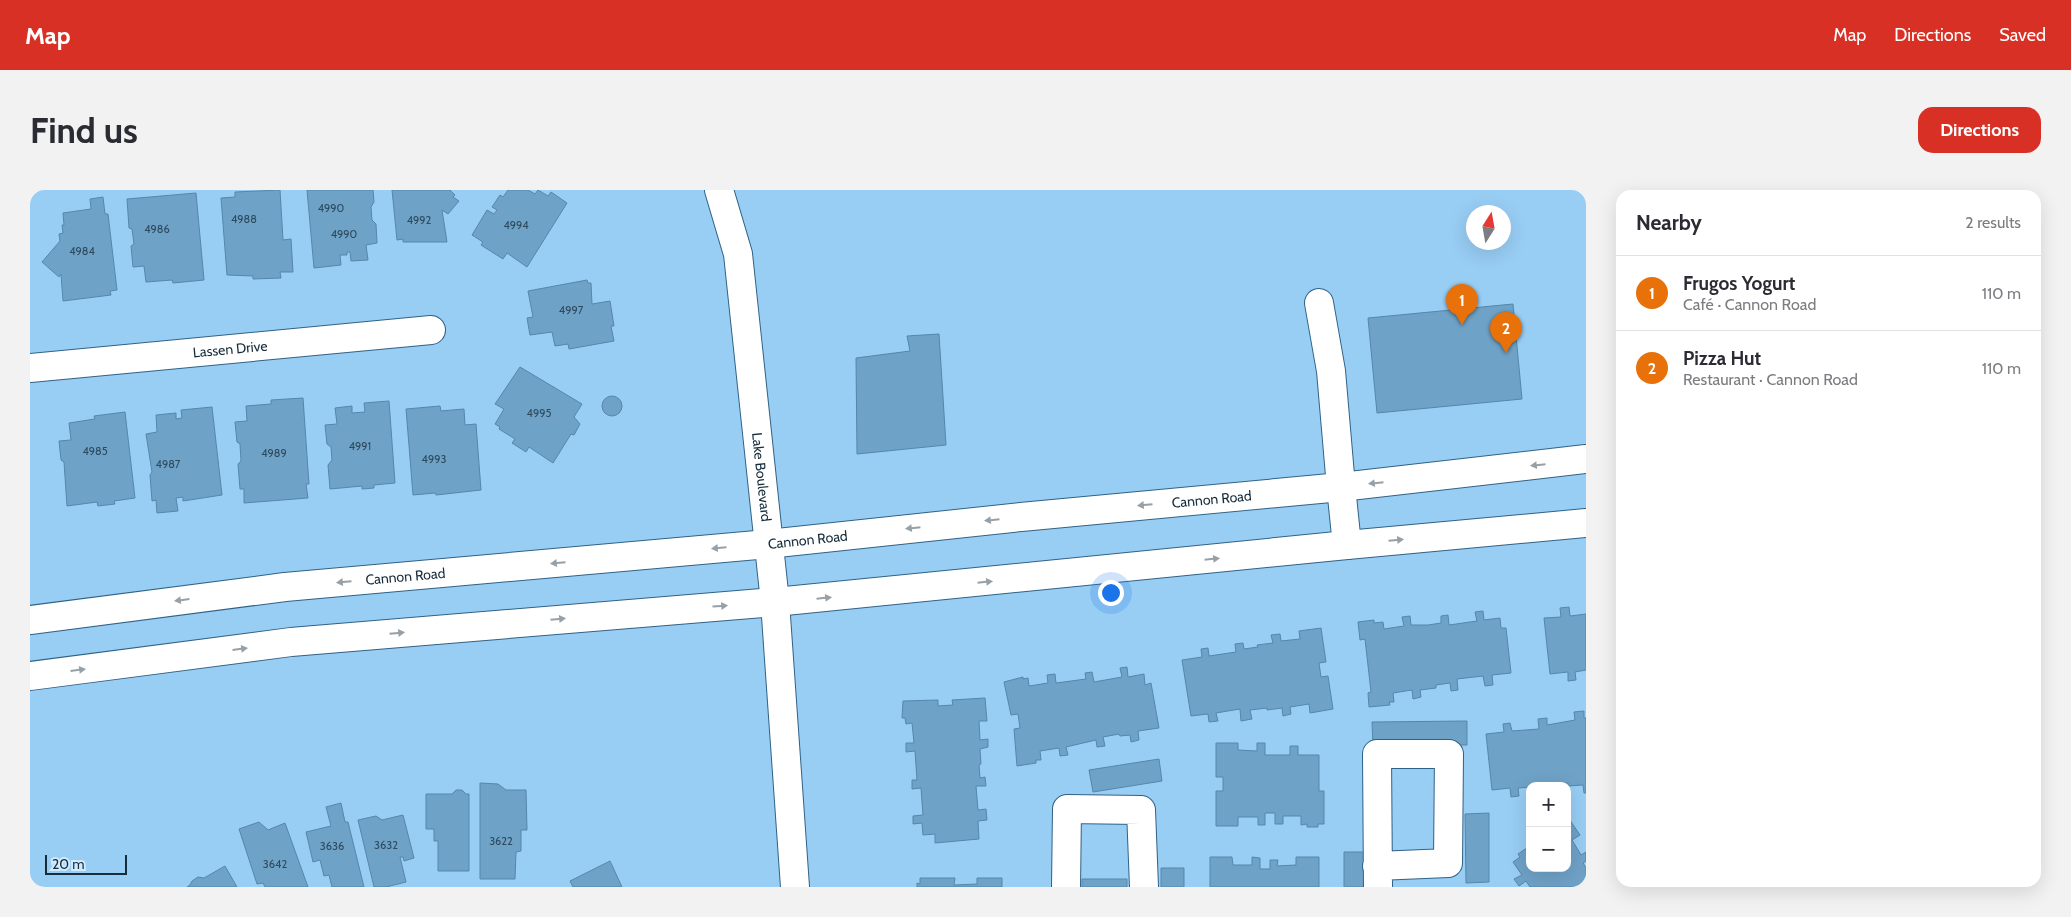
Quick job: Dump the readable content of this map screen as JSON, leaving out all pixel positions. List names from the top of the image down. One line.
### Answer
{"streets":{"main road":["Lassen Drive","Lake Boulevard","Cannon Road"]},"crossings":[["Lake Boulevard","Cannon Road"]],"house_numbers":["4990","4988","4992","4994","4986","4990","4984","4997","4995","4991","4985","4989","4993","4987","3622","3632","3636","3642"],"scale_bar":"20 m","north":"top","page":{"header":"Map","nav":["Map","Directions","Saved"],"buttons":"Directions","title":"Find us","heading":["Nearby","2 results"],"list":[{"mark":"1","name":"Frugos Yogurt","note":"Café · Cannon Road","value":"110 m"},{"mark":"2","name":"Pizza Hut","note":"Restaurant · Cannon Road","value":"110 m"}],"pins":["1","2"],"map_buttons":["+","−"],"scale":"20 m"}}
